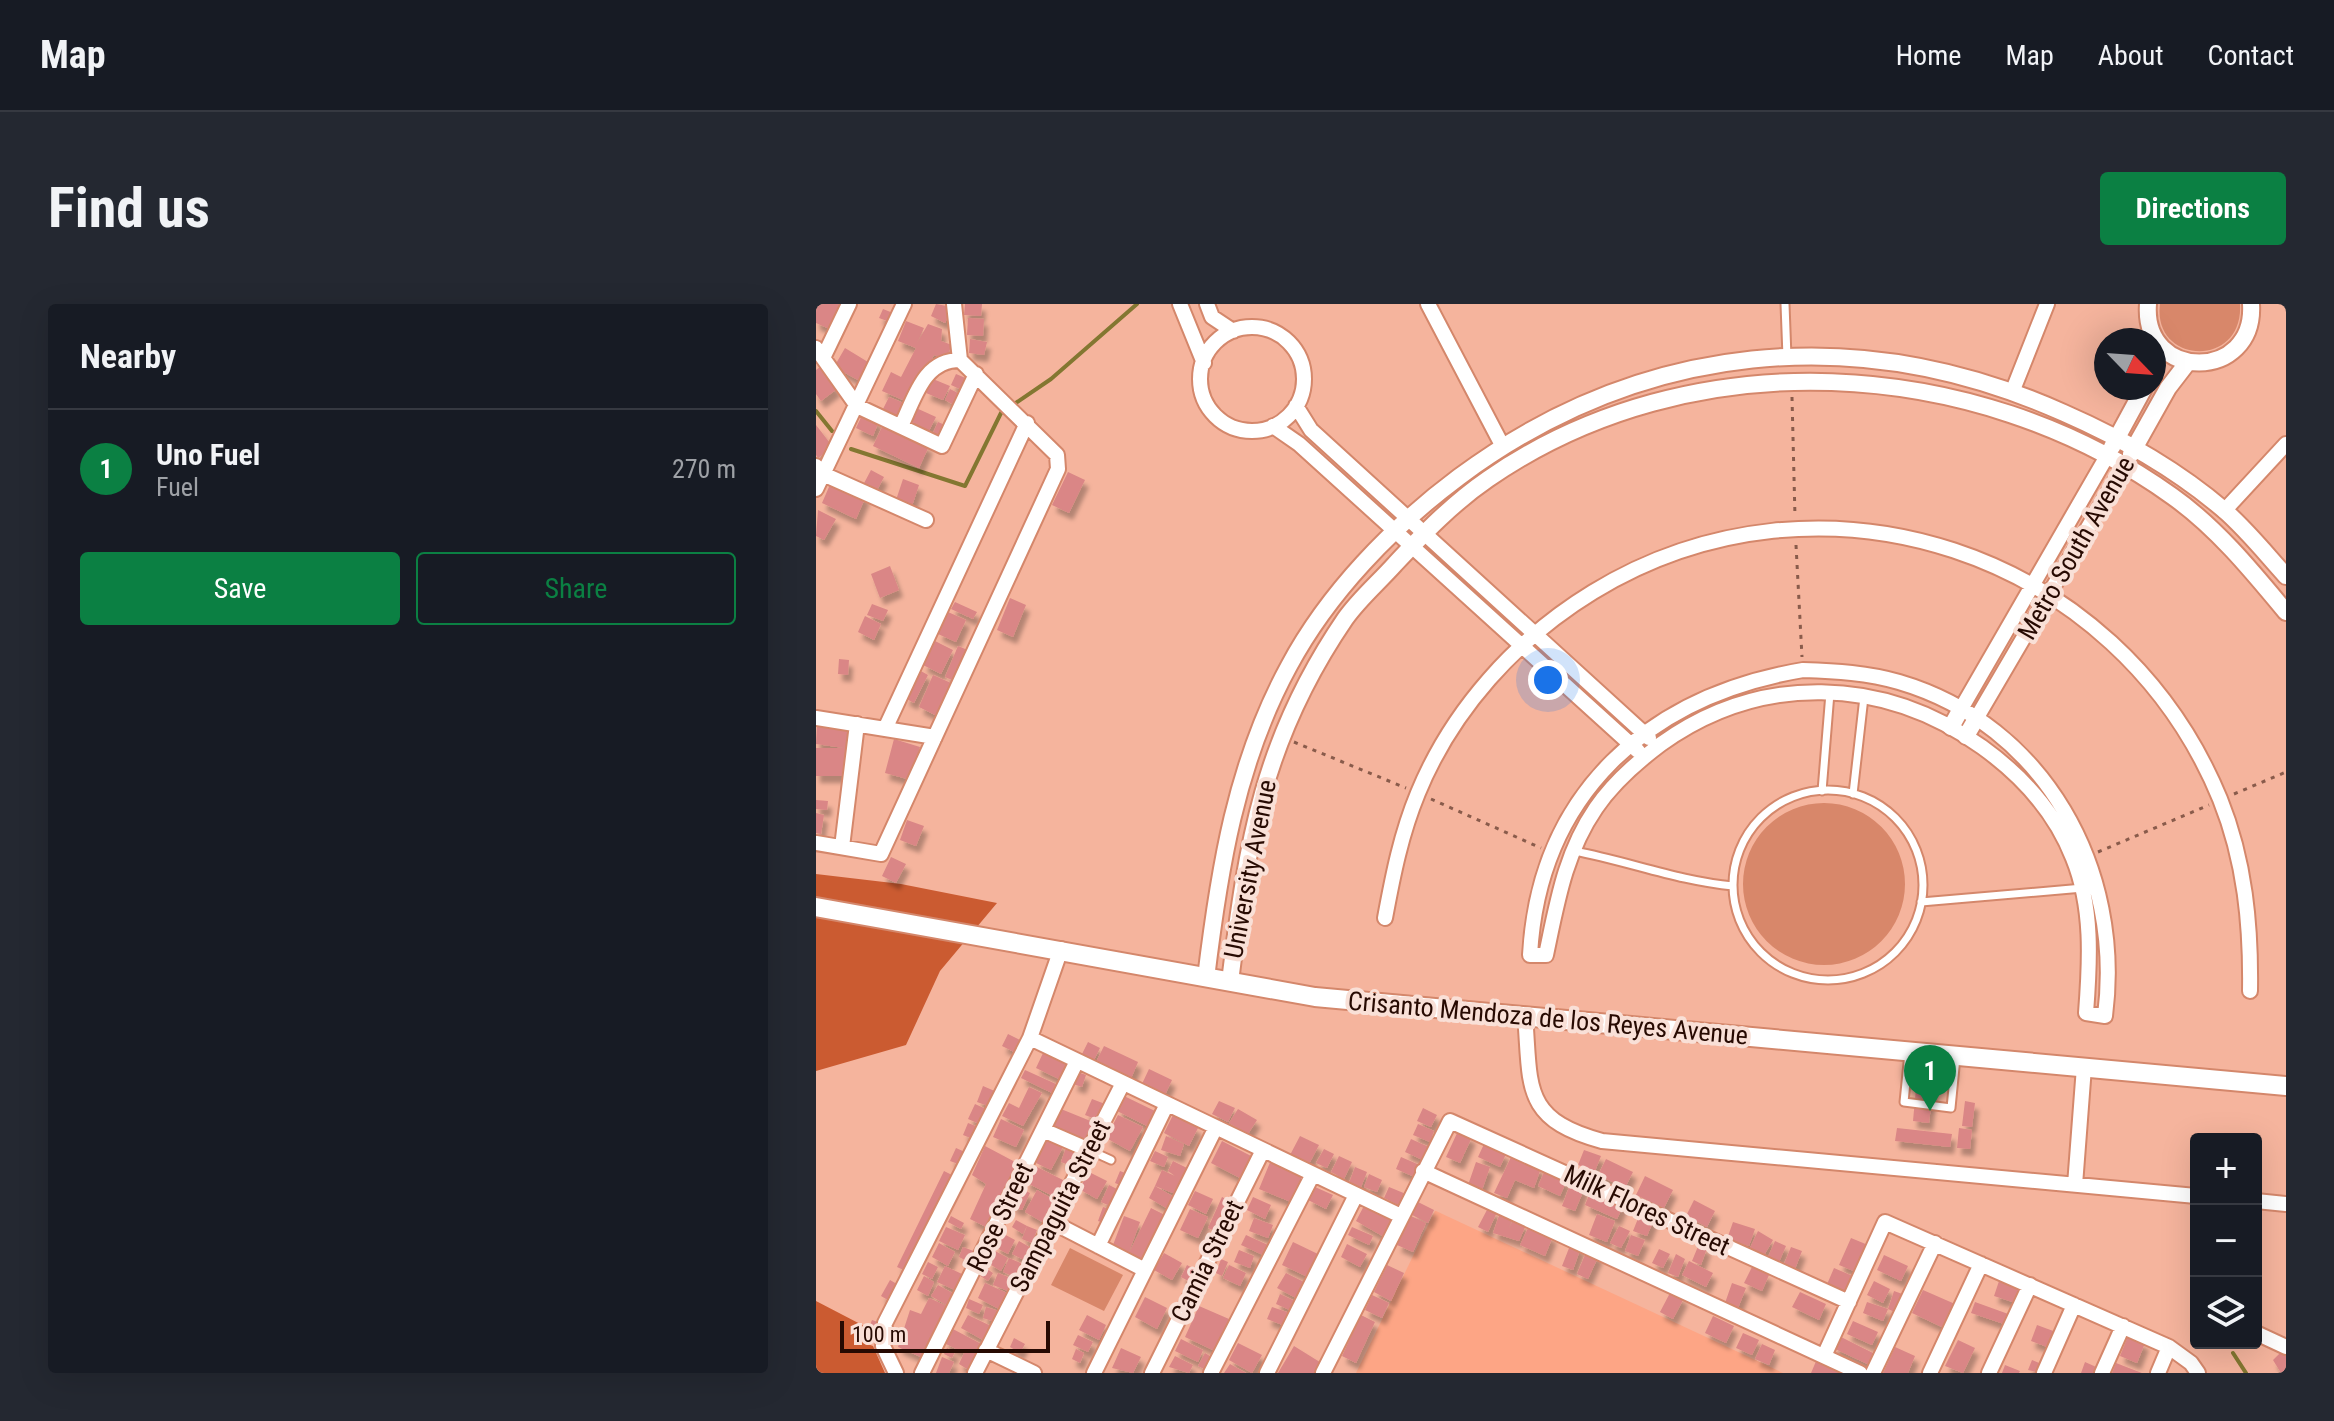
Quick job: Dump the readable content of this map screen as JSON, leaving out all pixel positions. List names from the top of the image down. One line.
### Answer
{"streets":{"main road":["Crisanto Mendoza de los Reyes Avenue"],"street":["Metro South Avenue","University Avenue","Sampaguita Street","Milk Flores Street","Rose Street","Camia Street"]},"crossings":[["Metro South Avenue","University Avenue"],["University Avenue","Crisanto Mendoza de los Reyes Avenue"]],"scale_bar":"100 m","north":"bottom right","page":{"header":"Map","nav":["Home","Map","About","Contact"],"buttons":["Directions",["Save","Share"]],"title":"Find us","heading":"Nearby","list":[{"mark":"1","name":"Uno Fuel","note":"Fuel","value":"270 m"}],"pins":"1","map_buttons":["+","−"],"scale":"100 m"}}
